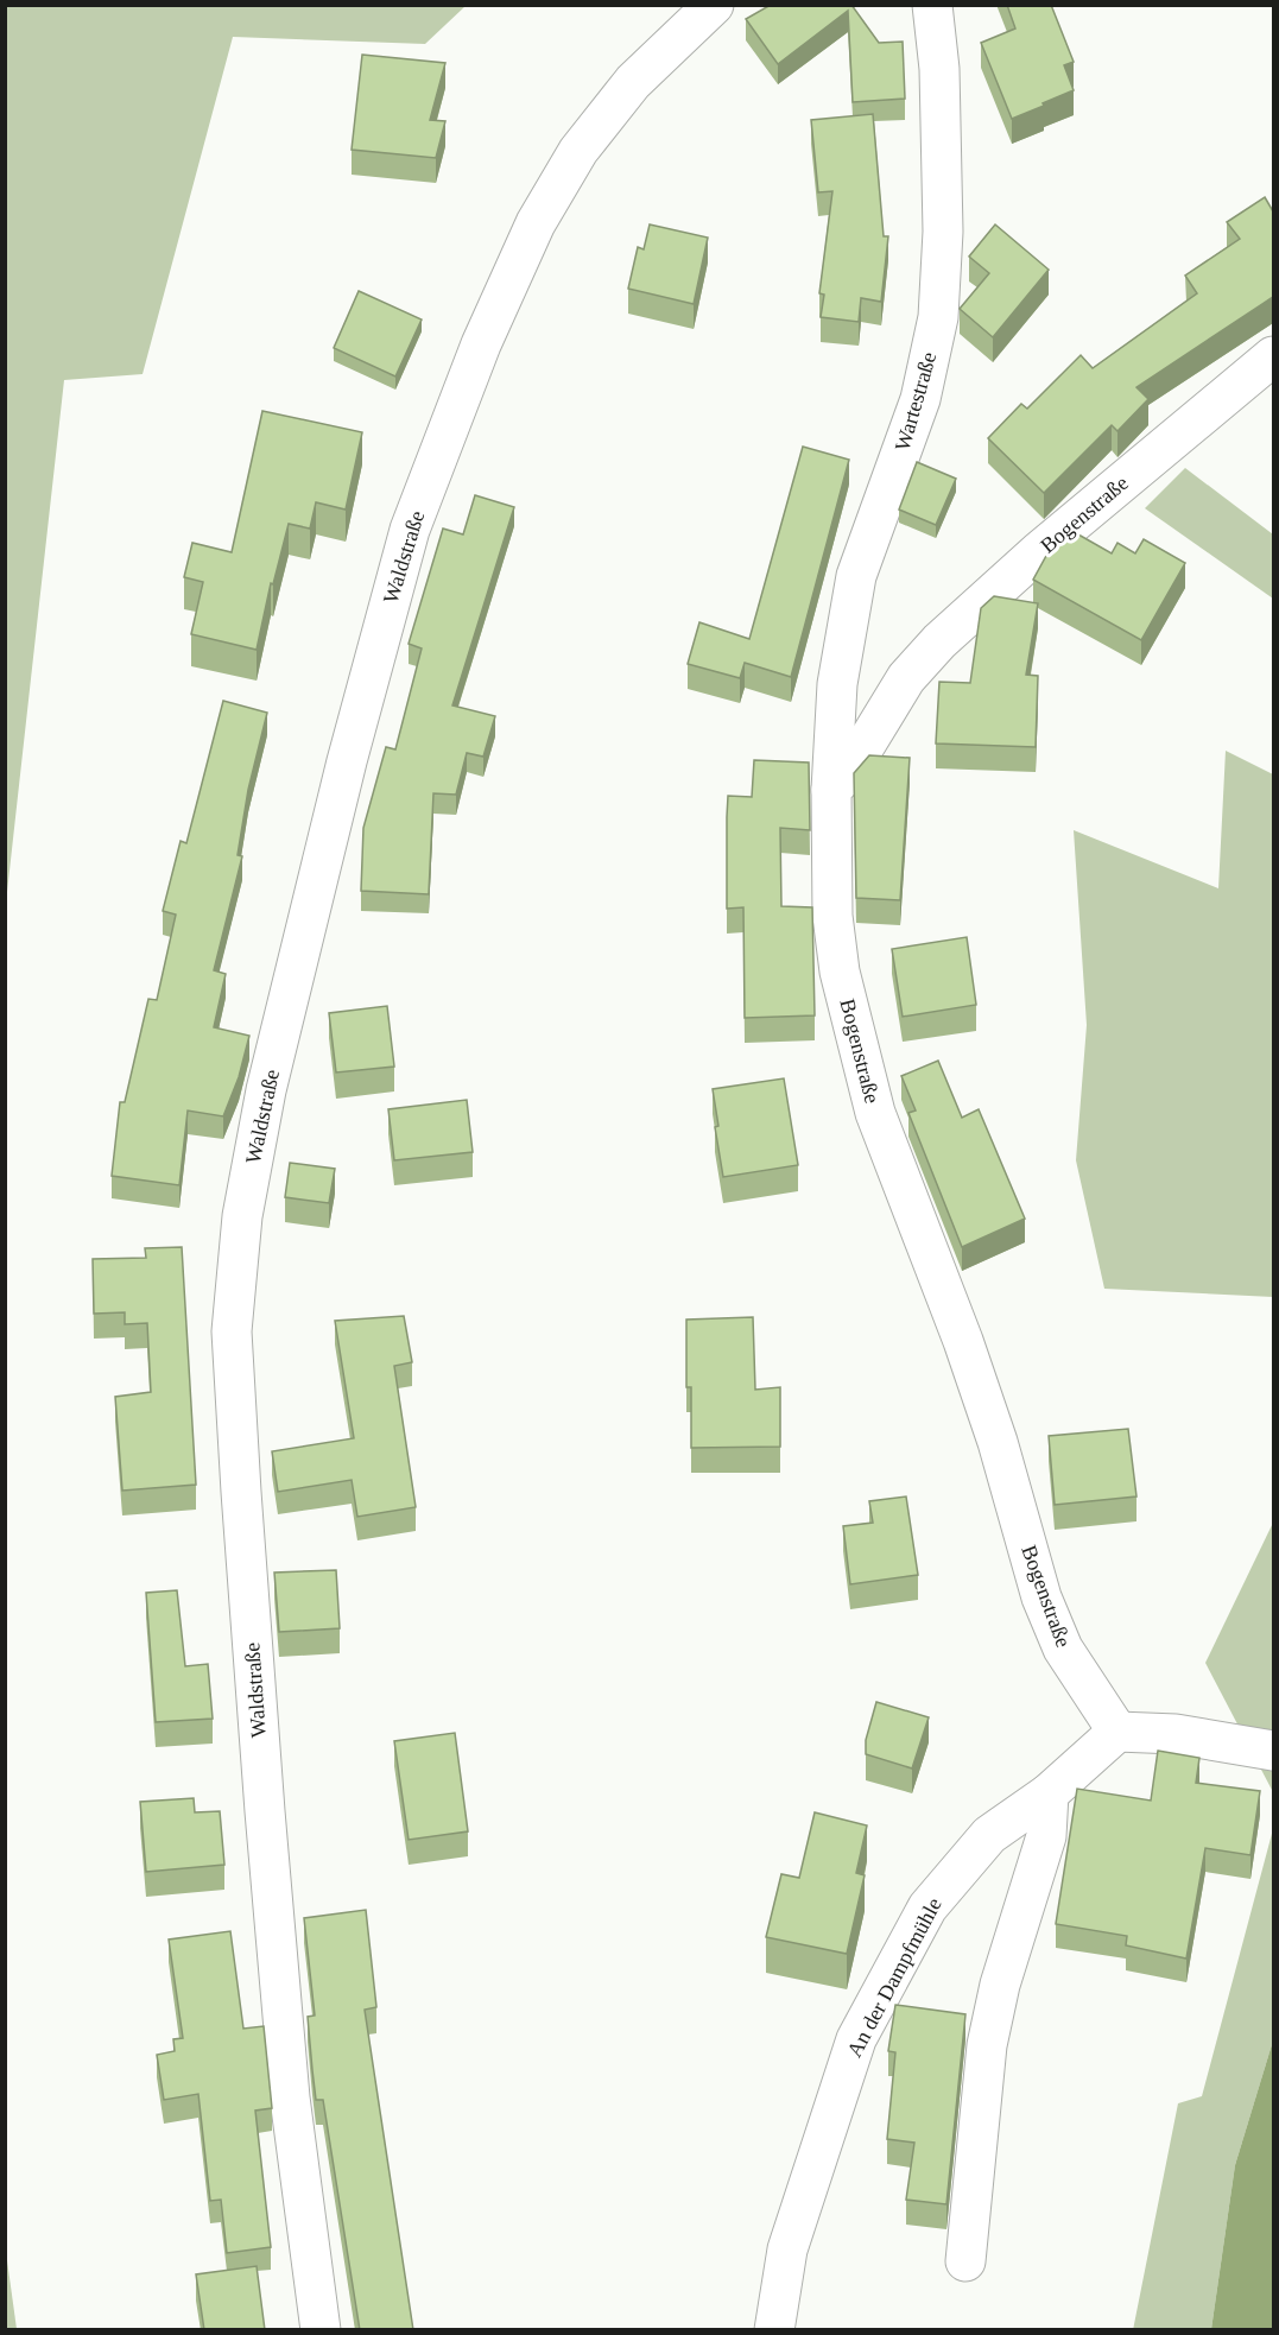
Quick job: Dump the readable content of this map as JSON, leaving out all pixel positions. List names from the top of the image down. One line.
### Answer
{"streets":{"street":["Wartestraße","Bogenstraße","Waldstraße","An der Dampfmühle"]},"crossings":[["Wartestraße","Bogenstraße"],["Bogenstraße","An der Dampfmühle"]]}
